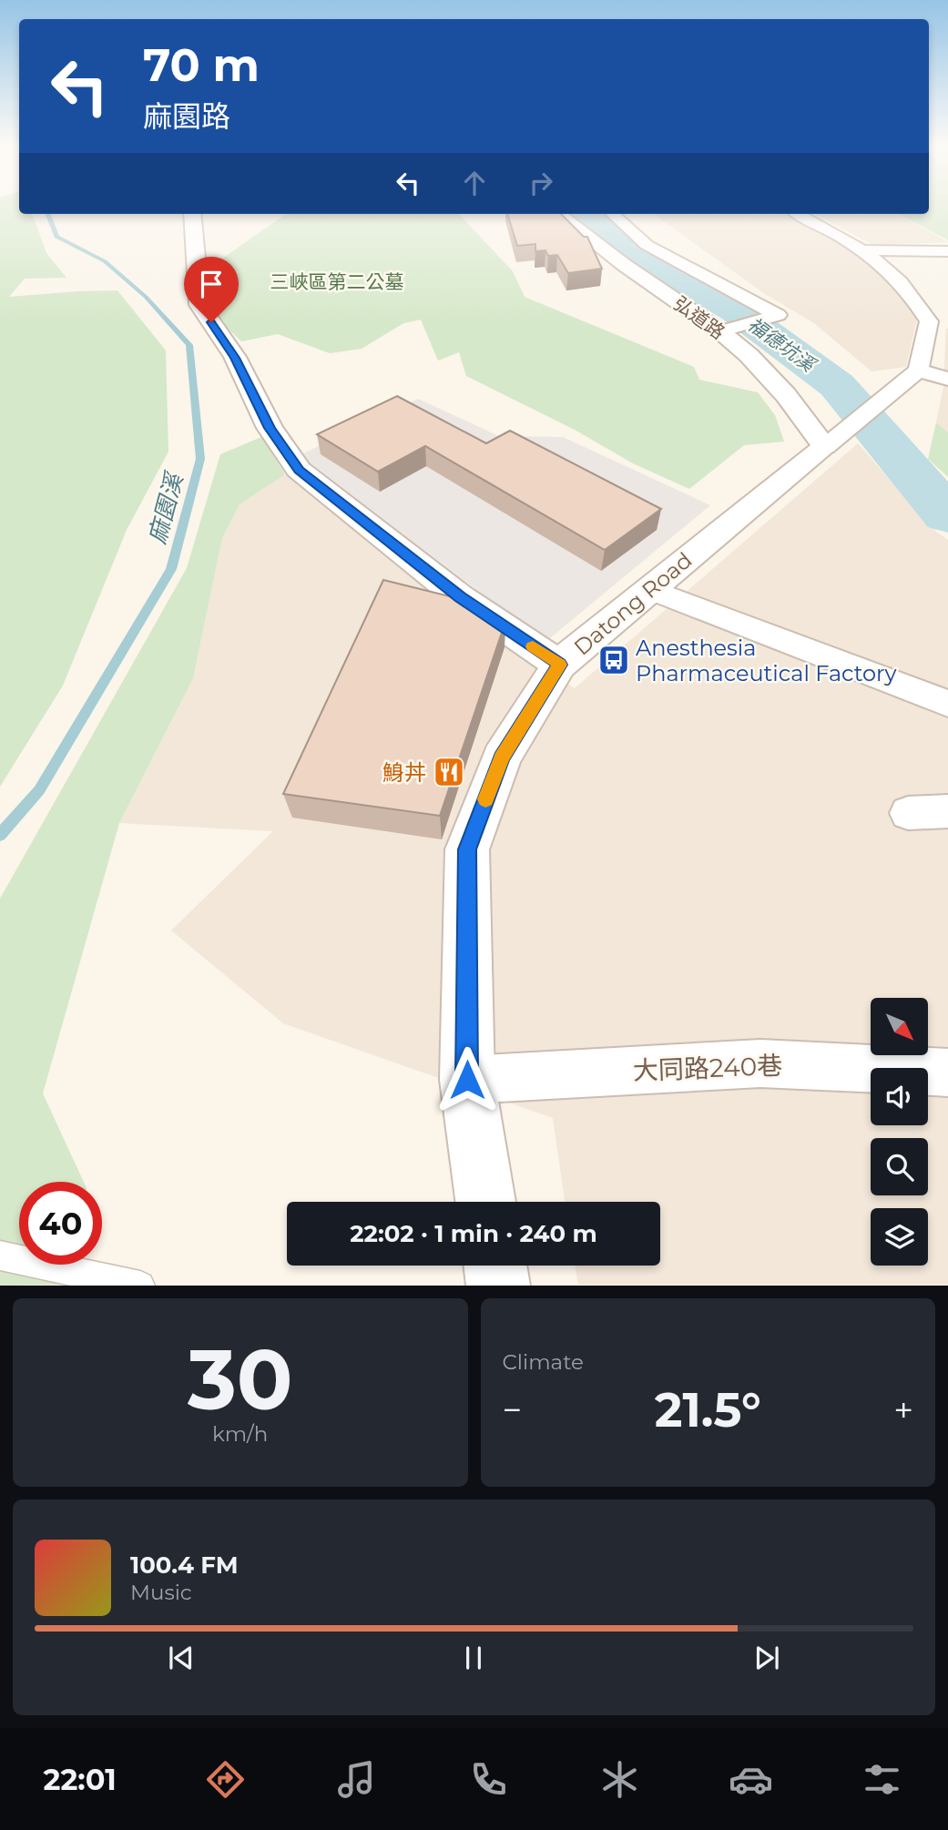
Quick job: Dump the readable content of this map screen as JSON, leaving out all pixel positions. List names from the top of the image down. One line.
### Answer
{"streets":{"street":["弘道路","Datong Road","大同路240巷"]},"crossings":[["弘道路","Datong Road"],["Datong Road","大同路240巷"]],"water":["福德坑溪","麻園溪"],"parks":["三峽區第二公墓"],"places":{"bus stop":["Anesthesia Pharmaceutical Factory"],"restaurant":["鯓丼"]},"north":"bottom right","page":{"turn":["70 m","麻園路"],"limit":"40","trip":"22:02 · 1 min · 240 m","tile":[["30","km/h"],"Climate"],"heat":["−","21.5°","+"],"song":["100.4 FM","Music"],"tabs":"22:01"}}
